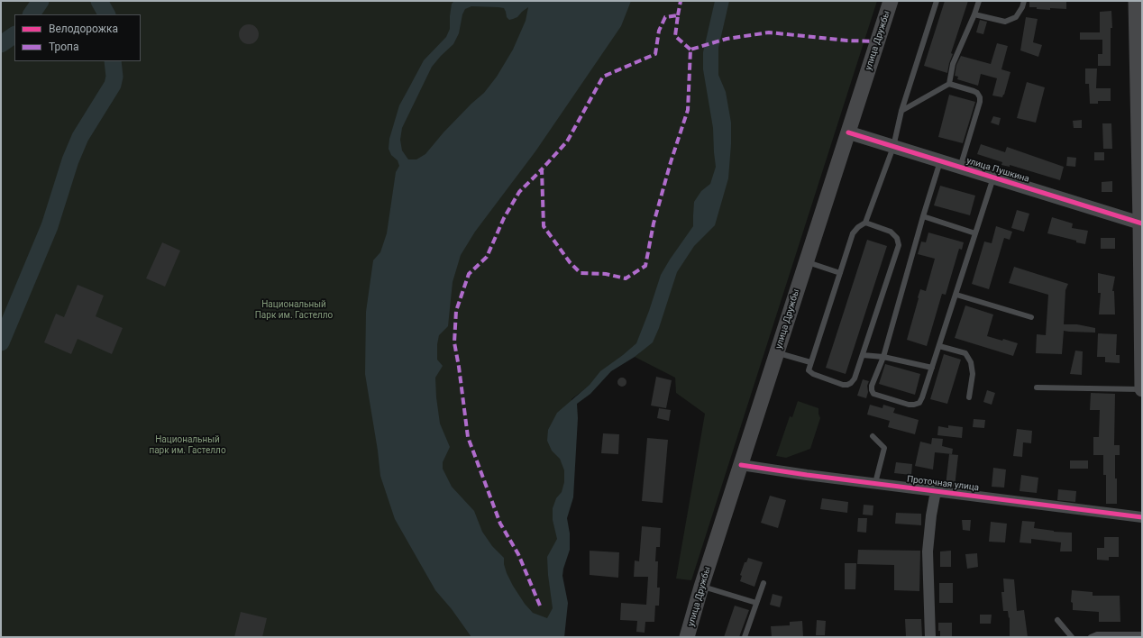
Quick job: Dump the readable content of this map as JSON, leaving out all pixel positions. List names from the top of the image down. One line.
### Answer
{"streets":{"main road":["улица Дружбы"],"street":["улица Пушкина","Проточная улица"]},"crossings":[["улица Дружбы","улица Пушкина"],["улица Дружбы","Проточная улица"]],"parks":["Национальный Парк им. Гастелло","Национальный парк им. Гастелло"],"legend":["Велодорожка","Тропа"]}
